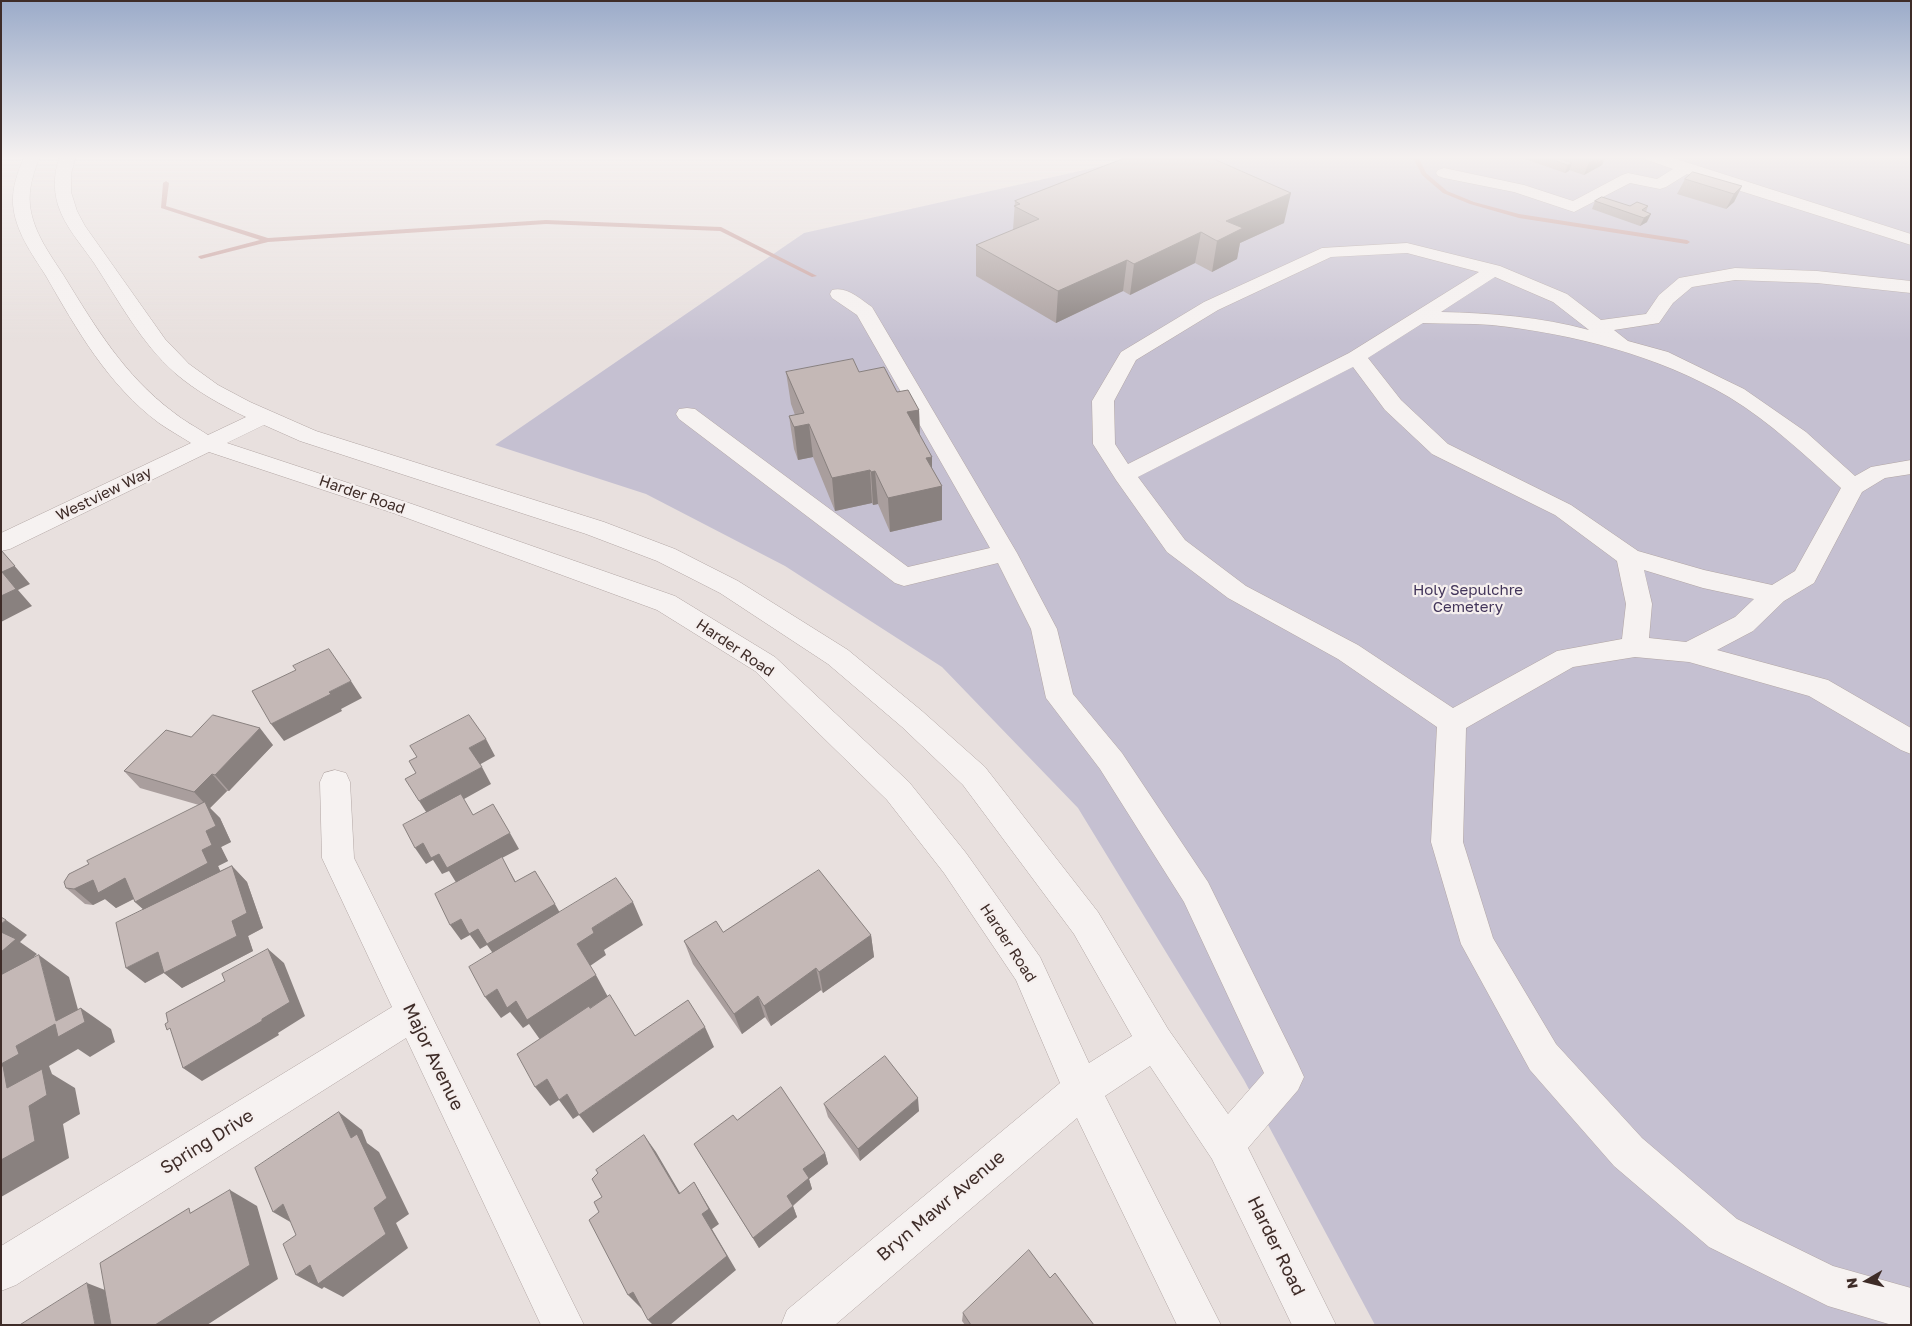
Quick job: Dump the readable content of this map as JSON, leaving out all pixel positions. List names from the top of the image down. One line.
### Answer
{"streets":{"street":["Westview Way","Harder Road","Major Avenue","Spring Drive","Bryn Mawr Avenue"]},"crossings":[["Westview Way","Harder Road"],["Harder Road","Bryn Mawr Avenue"],["Major Avenue","Spring Drive"]],"parks":["Holy Sepulchre Cemetery"],"north":"left"}
